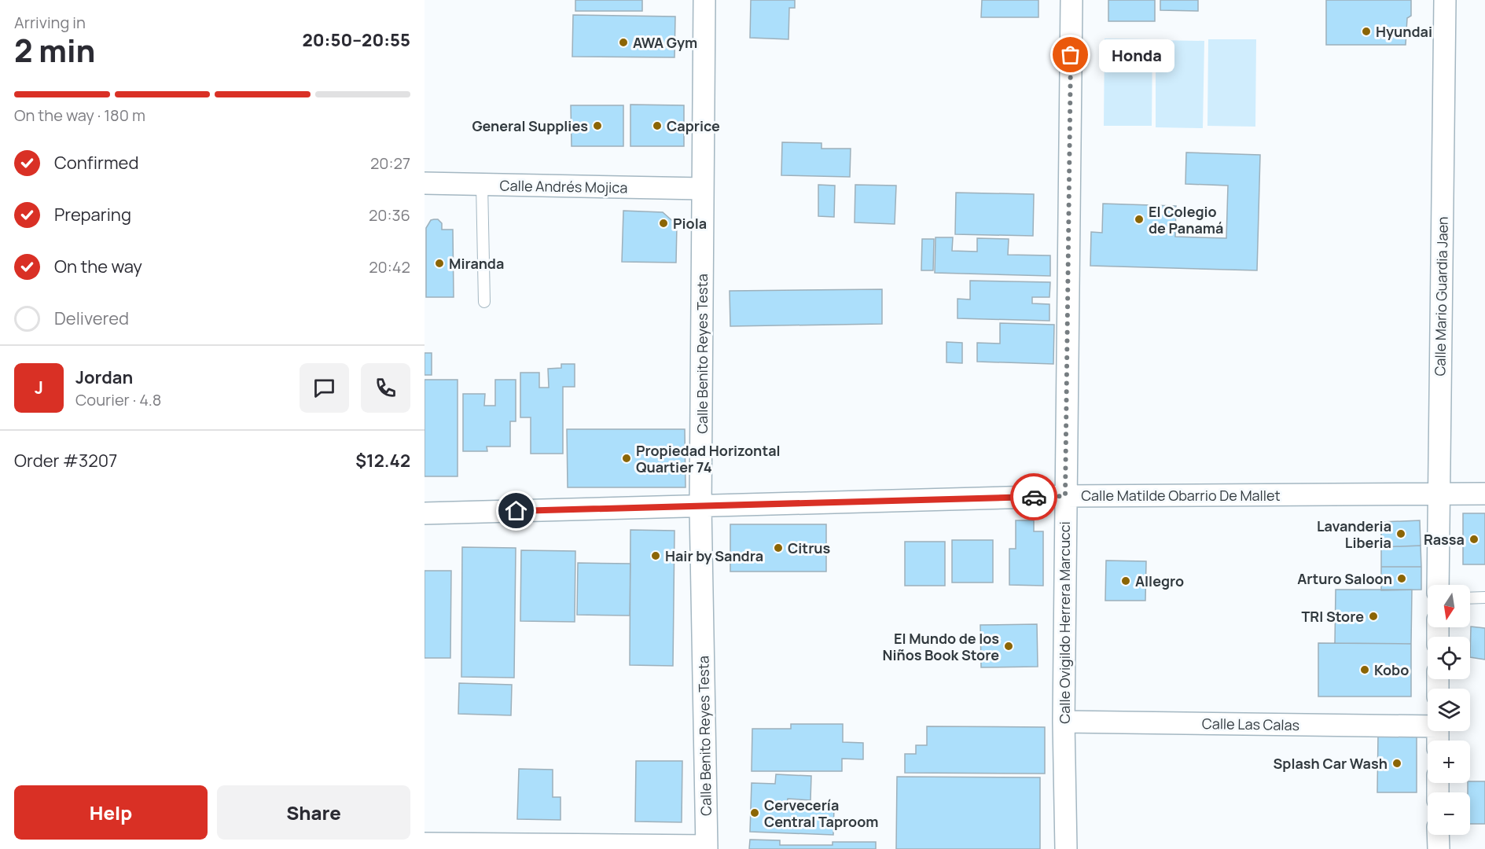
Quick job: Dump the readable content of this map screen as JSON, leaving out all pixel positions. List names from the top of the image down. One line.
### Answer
{"streets":{"street":["Calle Andrés Mojica","Calle Mario Guardia Jaen","Calle Benito Reyes Testa","Calle Matilde Obarrio De Mallet","Calle Ovigildo Herrera Marcucci","Calle Las Calas"]},"crossings":[["Calle Andrés Mojica","Calle Benito Reyes Testa"],["Calle Mario Guardia Jaen","Calle Matilde Obarrio De Mallet"],["Calle Benito Reyes Testa","Calle Matilde Obarrio De Mallet"],["Calle Matilde Obarrio De Mallet","Calle Ovigildo Herrera Marcucci"],["Calle Ovigildo Herrera Marcucci","Calle Las Calas"]],"places":["Hyundai","AWA Gym","Honda","General Supplies","Caprice","El Colegio de Panamá","Piola","Miranda","Propiedad Horizontal Quartier 74","Lavanderia Liberia","Rassa","Citrus","Hair by Sandra","Arturo Saloon","Allegro","TRI Store","El Mundo de los Niños Book Store","Kobo","Splash Car Wash","Cervecería Central Taproom"],"north":"bottom","page":{"heading":["2 min","Arriving in","20:50–20:55"],"panel":["Jordan","Courier · 4.8","Order #3207","$12.42"],"bubble":"Honda","bar":"On the way · 180 m","list":[["Confirmed","20:27"],["Preparing","20:36"],["On the way","20:42"],"Delivered"],"round":"J","map_buttons":["+","−"],"buttons":["Help","Share"]}}
